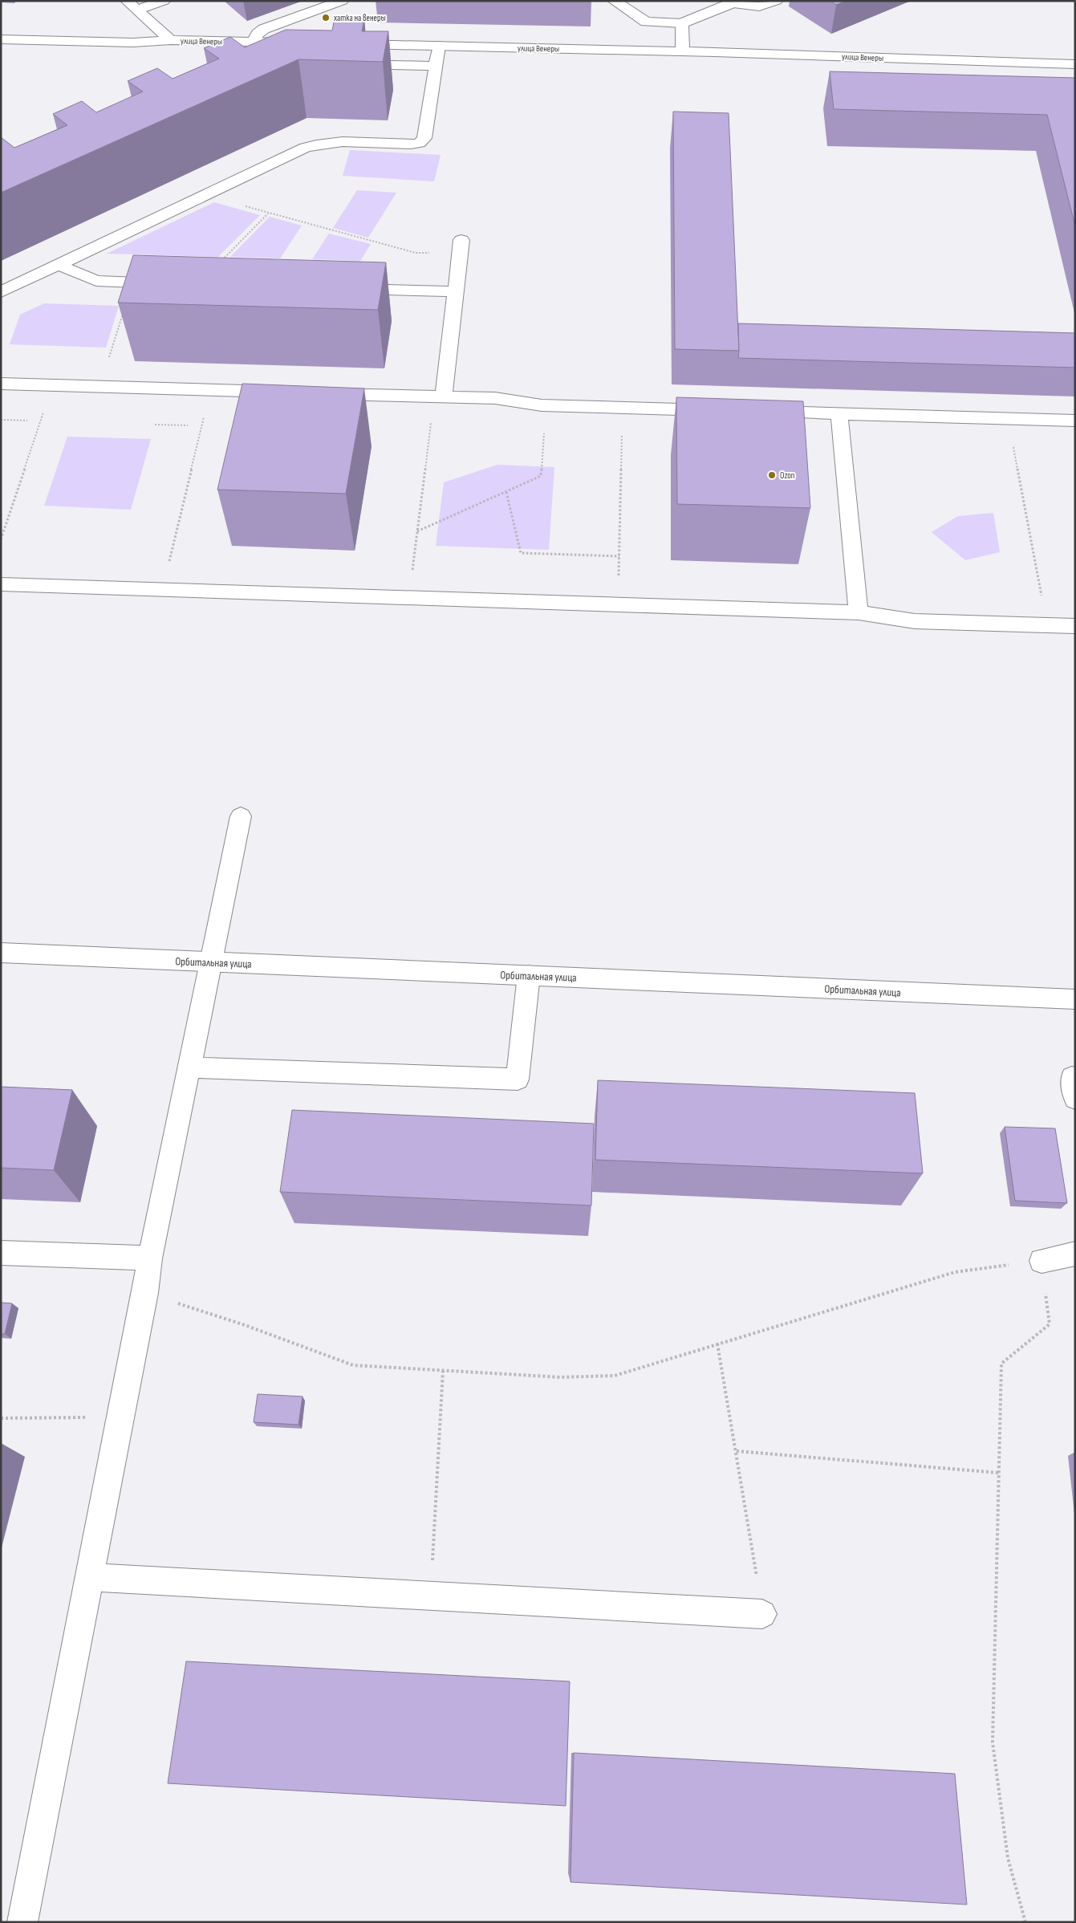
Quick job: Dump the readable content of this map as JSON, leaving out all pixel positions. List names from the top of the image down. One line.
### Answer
{"streets":{"street":["улица Венеры","Орбитальная улица"]},"places":["хатка на венеры","Ozon"]}
